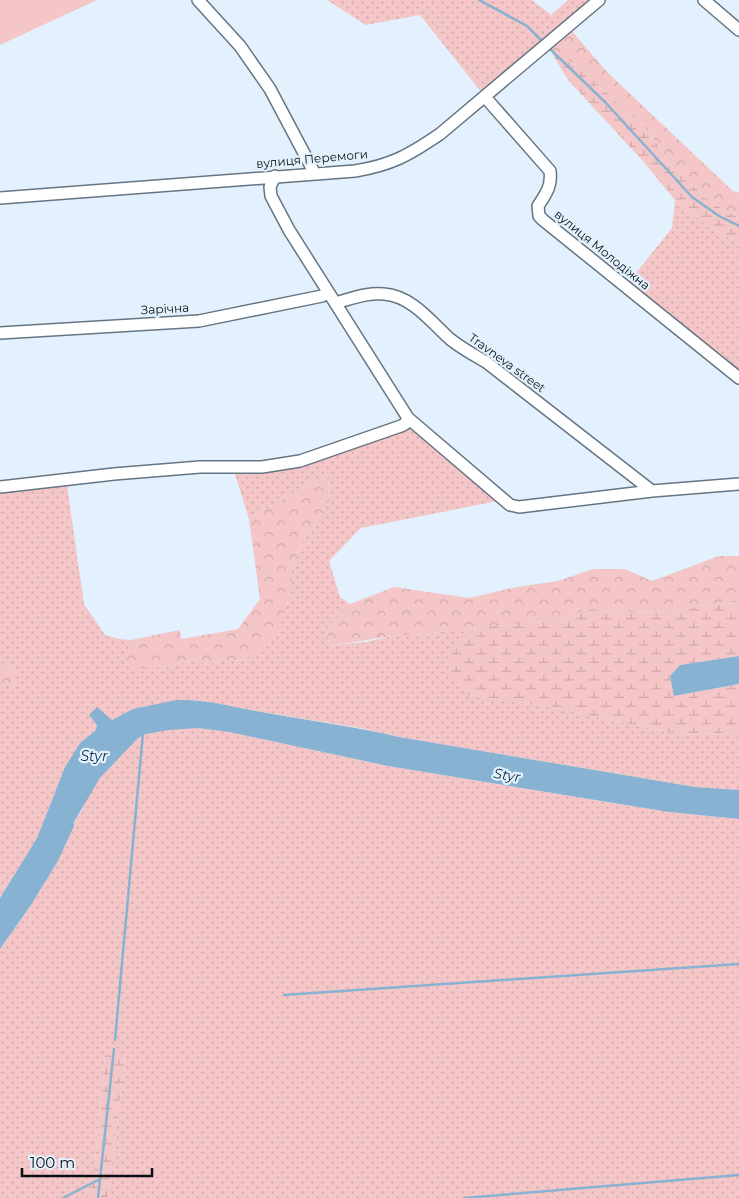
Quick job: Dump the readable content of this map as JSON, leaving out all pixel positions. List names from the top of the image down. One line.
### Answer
{"streets":{"street":["вулиця Перемоги","вулиця Молодіжна","Зарічна","Travneva street"]},"crossings":[["вулиця Перемоги","вулиця Молодіжна"]],"water":["Styr"],"scale_bar":"100 m"}
